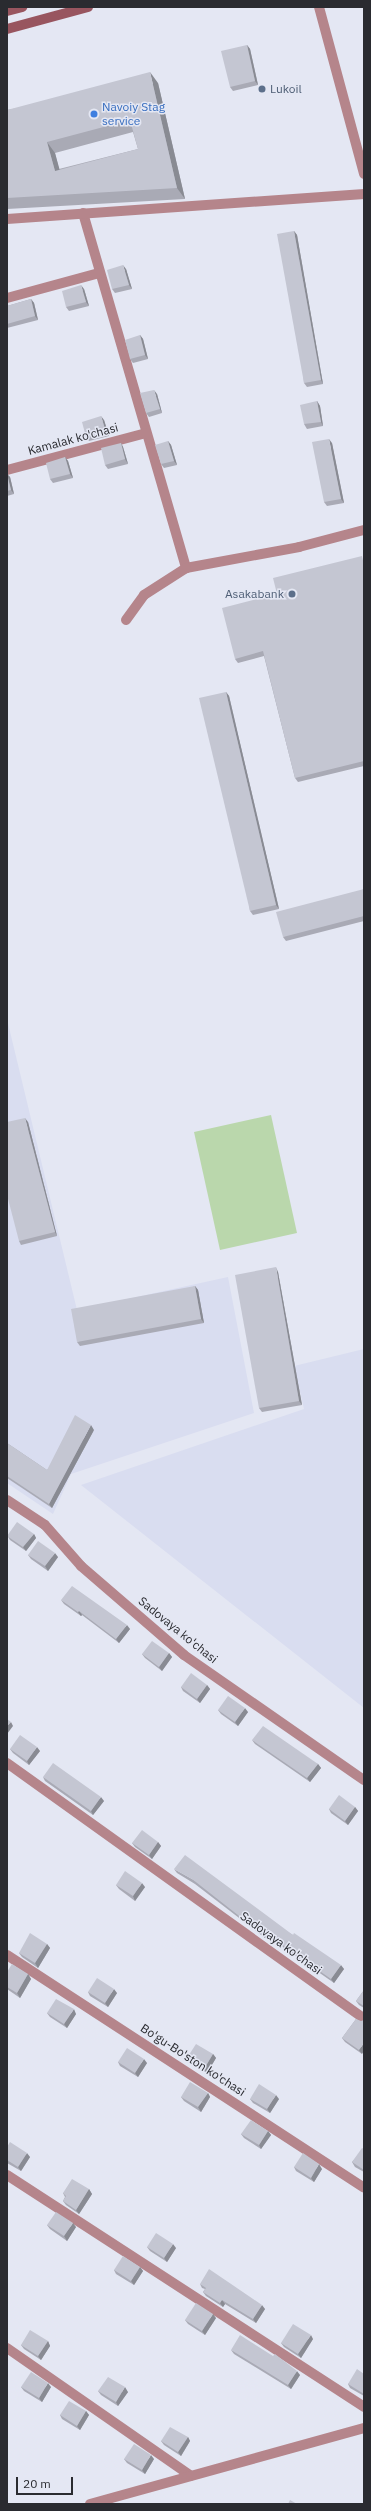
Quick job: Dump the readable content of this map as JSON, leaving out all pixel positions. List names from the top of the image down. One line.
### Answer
{"streets":{"street":["Kamalak ko'chasi","Sadovaya ko'chasi","Bo'gu-Bo'ston ko'chasi"]},"places":["Lukoil","Navoiy Stag service","Asakabank"],"scale_bar":"20 m"}
